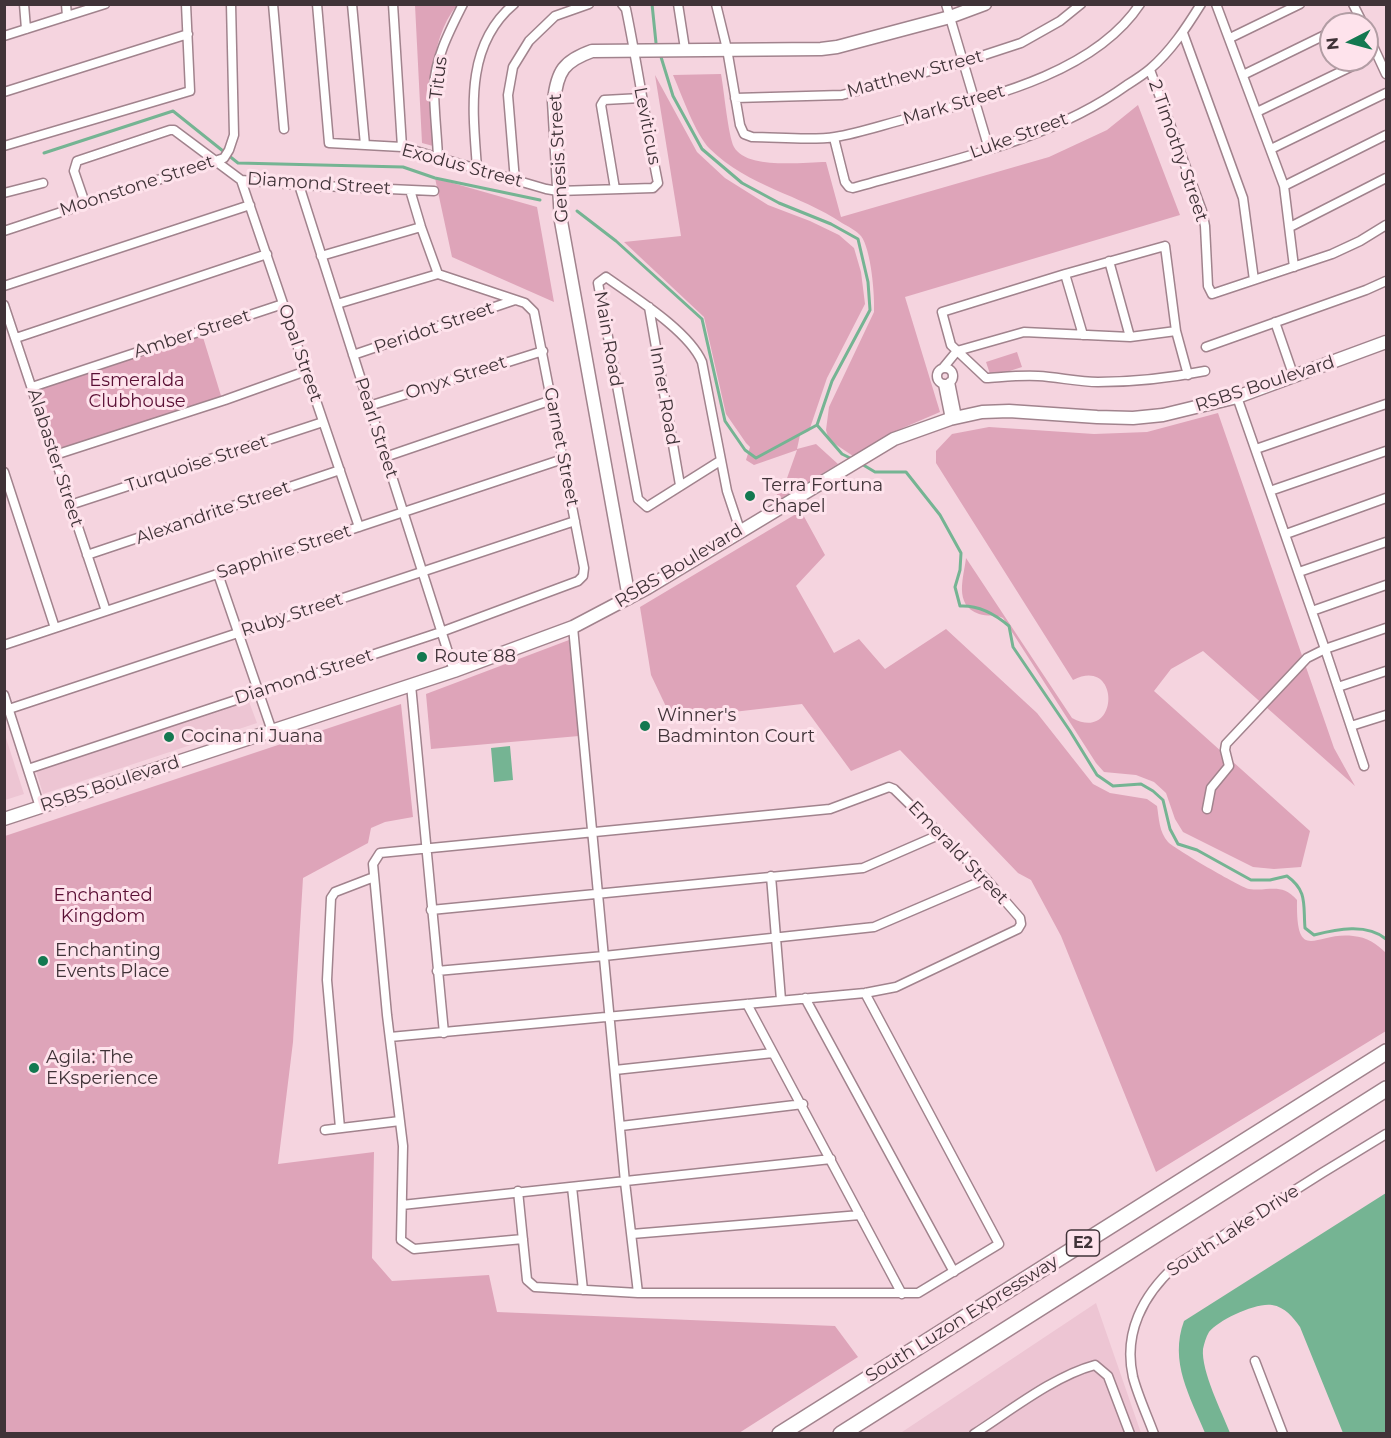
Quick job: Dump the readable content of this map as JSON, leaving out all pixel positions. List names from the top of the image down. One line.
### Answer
{"streets":{"highway":["E2","South Luzon Expressway"],"street":["Matthew Street","Titus","Mark Street","Leviticus","Luke Street","2 Timothy Street","Genesis Street","Exodus Street","Diamond Street","Moonstone Street","Peridot Street","Amber Street","Main Road","Opal Street","Onyx Street","RSBS Boulevard","Inner Road","Pearl Street","Garnet Street","Alabaster Street","Turquoise Street","Alexandrite Street","Sapphire Street","Ruby Street","Emerald Street","South Lake Drive"]},"crossings":[["Matthew Street","Mark Street"],["Titus","Exodus Street"],["Mark Street","Luke Street"],["Leviticus","Genesis Street"],["Leviticus","Exodus Street"],["Luke Street","2 Timothy Street"],["Genesis Street","Exodus Street"],["Genesis Street","RSBS Boulevard"],["Diamond Street","Moonstone Street"],["Diamond Street","Opal Street"],["Diamond Street","Pearl Street"],["Diamond Street","Garnet Street"],["Peridot Street","Pearl Street"],["Peridot Street","Garnet Street"],["Amber Street","Opal Street"],["Amber Street","Alabaster Street"],["Main Road","RSBS Boulevard"],["Main Road","Inner Road"],["Opal Street","Turquoise Street"],["Opal Street","Alexandrite Street"],["Opal Street","Sapphire Street"],["Onyx Street","Pearl Street"],["Onyx Street","Garnet Street"],["RSBS Boulevard","Pearl Street"],["Pearl Street","Sapphire Street"],["Pearl Street","Ruby Street"],["Garnet Street","Sapphire Street"],["Garnet Street","Ruby Street"],["Alabaster Street","Turquoise Street"],["Alabaster Street","Alexandrite Street"],["Alabaster Street","Sapphire Street"]],"parks":["Esmeralda Clubhouse","Enchanted Kingdom"],"places":["Terra Fortuna Chapel","Route 88","Winner's Badminton Court","Cocina ni Juana","Enchanting Events Place","Agila: The EKsperience"],"north":"left"}
